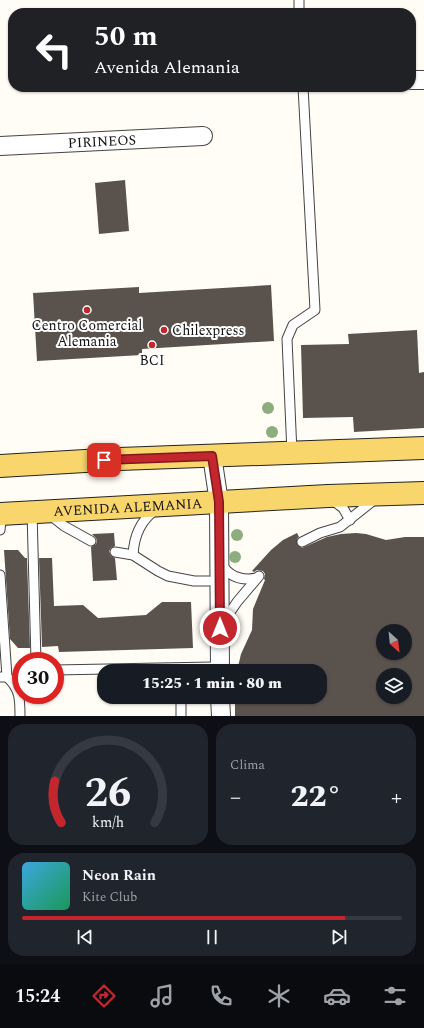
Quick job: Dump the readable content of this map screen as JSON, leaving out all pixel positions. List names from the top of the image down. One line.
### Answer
{"streets":{"main road":["AVENIDA ALEMANIA"],"street":["PIRINEOS"]},"places":["Centro Comercial Alemania","Chilexpress","BCI"],"north":"bottom right","page":{"turn":["50 m","Avenida Alemania"],"limit":"30","trip":"15:25 · 1 min · 80 m","tile":"Clima","heat":["−","22°","+"],"song":["Neon Rain","Kite Club"],"tabs":"15:24","gauge":["26","km/h"]}}
